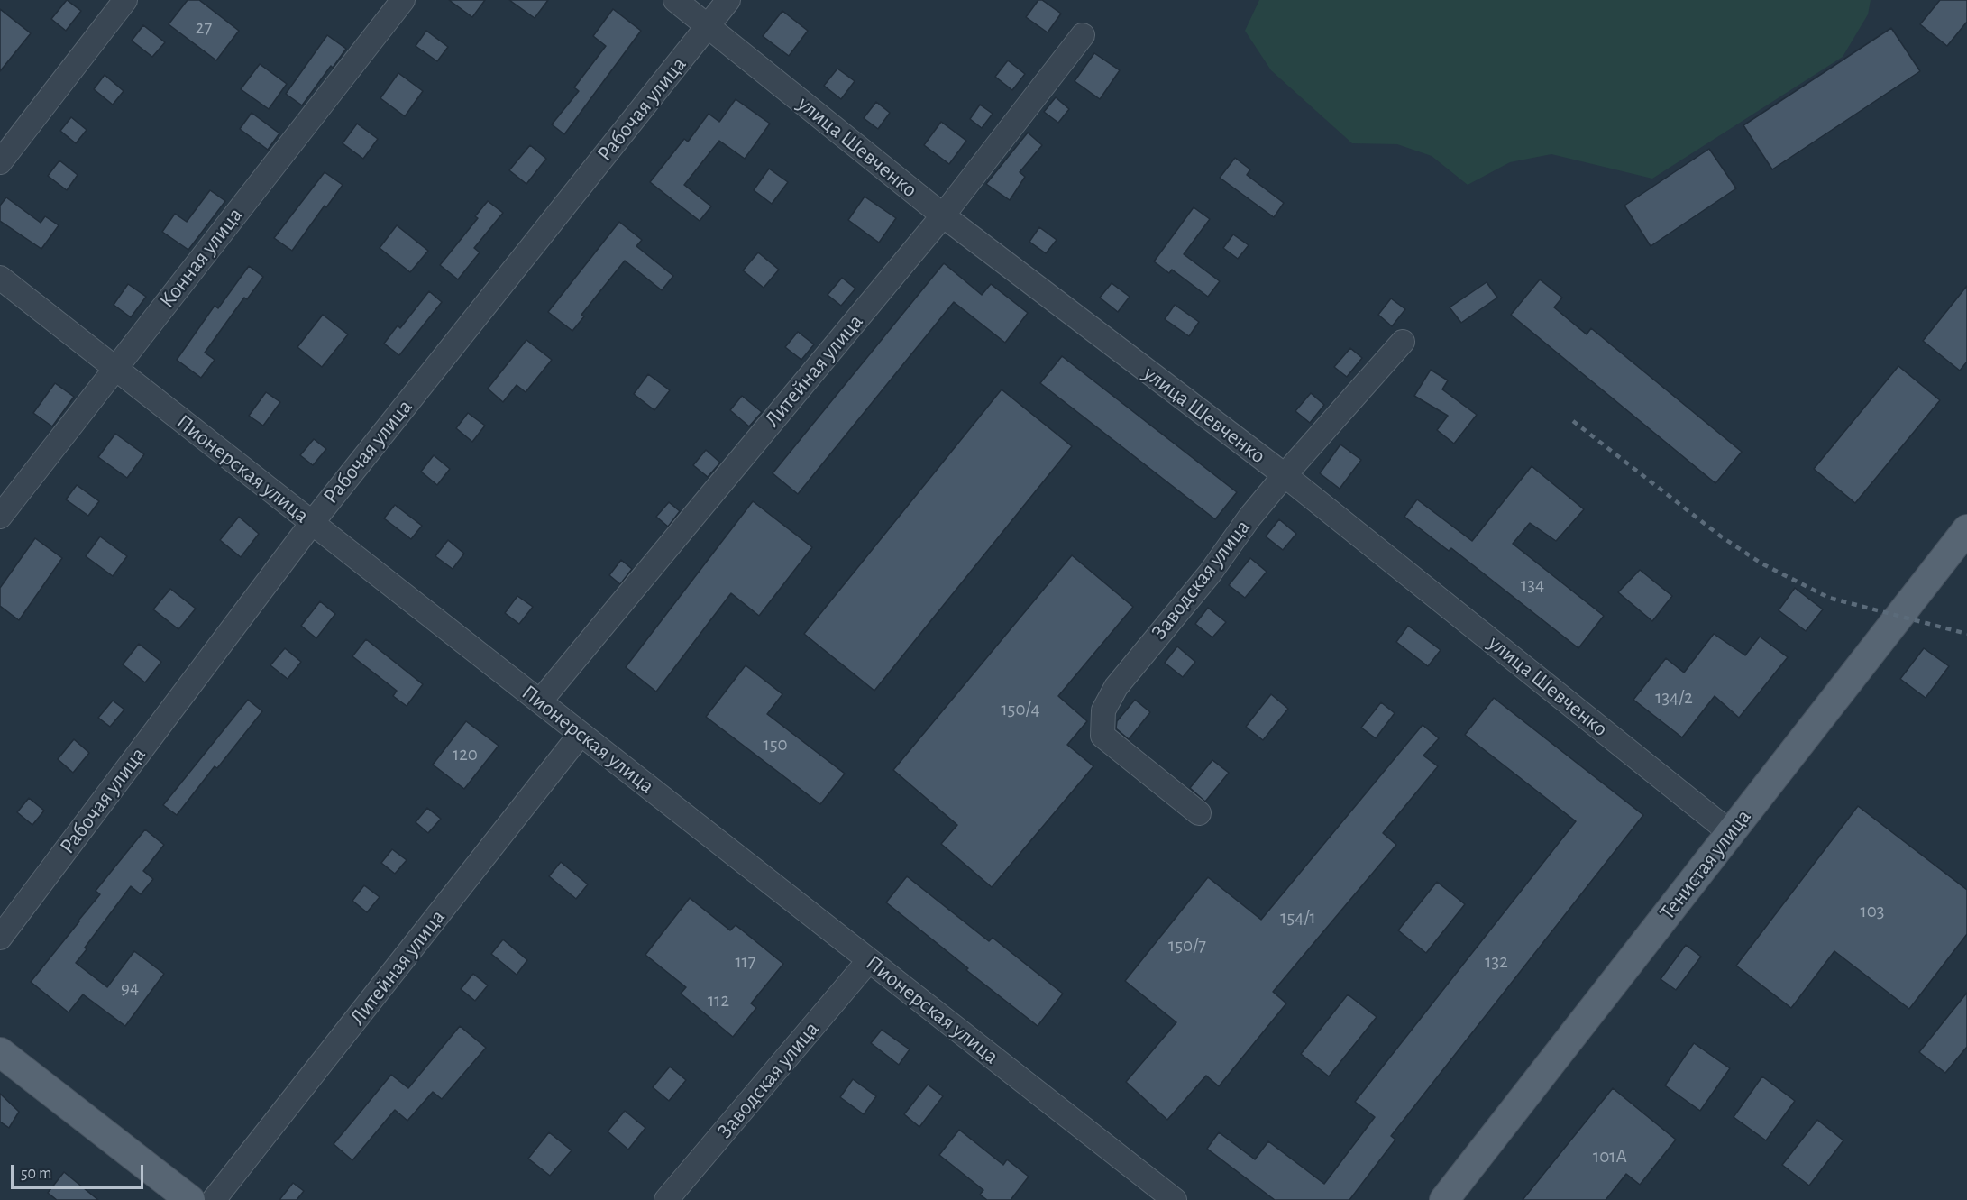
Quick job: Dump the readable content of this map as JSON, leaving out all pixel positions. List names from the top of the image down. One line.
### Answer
{"streets":{"main road":["Тенистая улица"],"street":["Рабочая улица","улица Шевченко","Конная улица","Литейная улица","Пионерская улица","Заводская улица"]},"crossings":[["Рабочая улица","улица Шевченко"],["Рабочая улица","Пионерская улица"],["улица Шевченко","Литейная улица"],["улица Шевченко","Заводская улица"],["улица Шевченко","Тенистая улица"],["Конная улица","Пионерская улица"],["Литейная улица","Пионерская улица"],["Пионерская улица","Заводская улица"]],"house_numbers":["27","134","134/2","150/4","150","120","103","154/1","150/7","117","132","94","112","101А"],"scale_bar":"50 m"}
